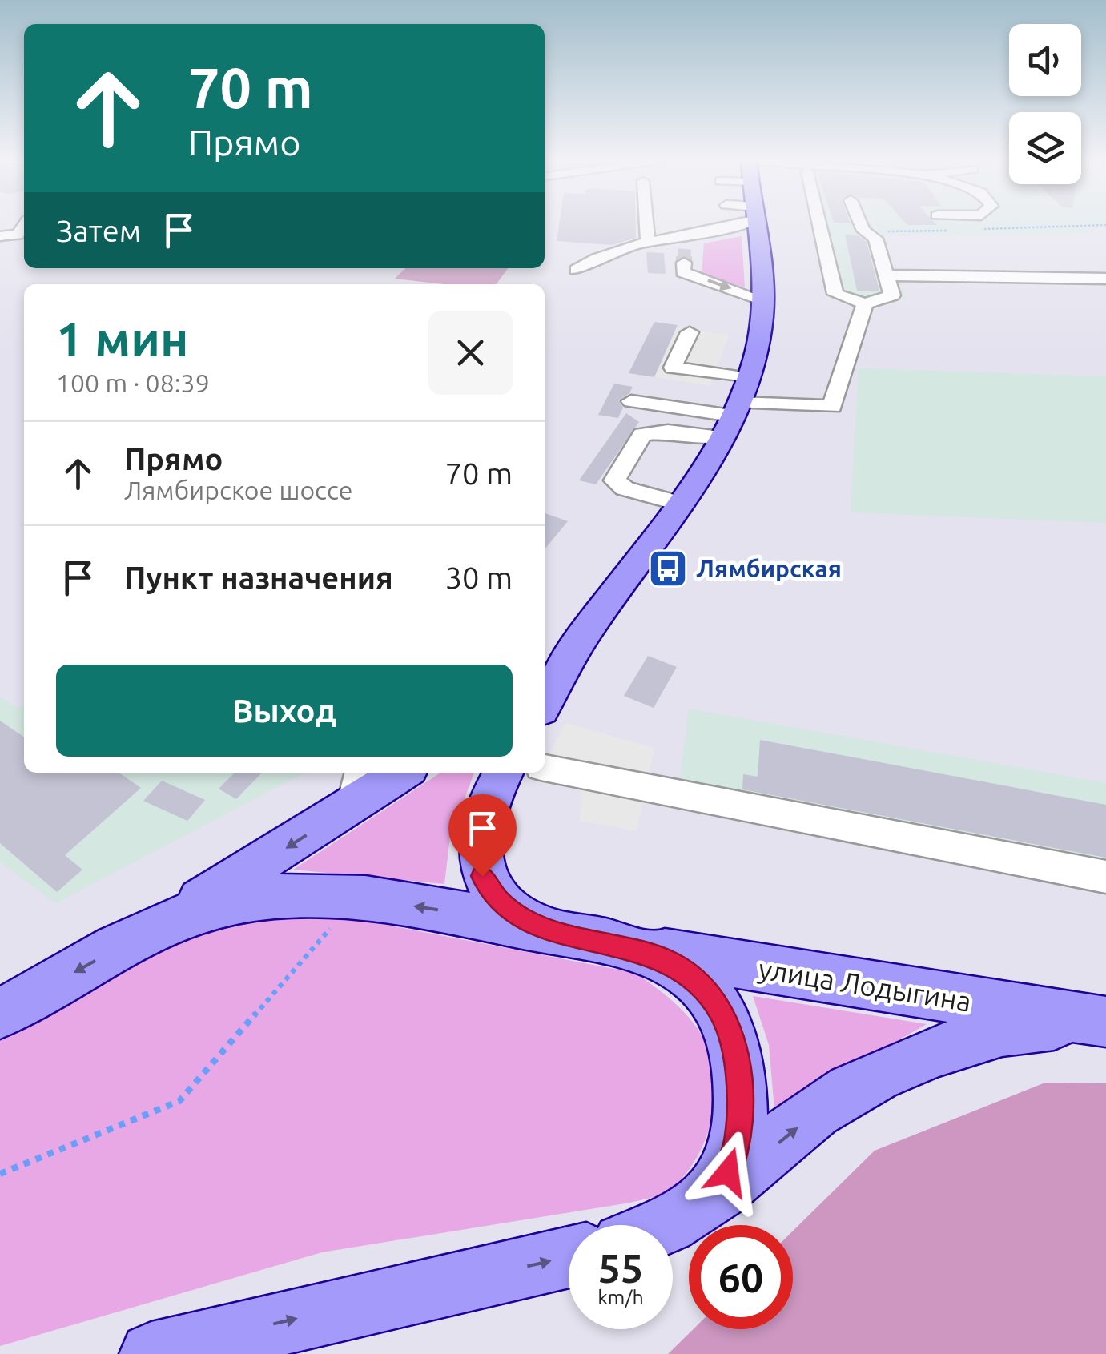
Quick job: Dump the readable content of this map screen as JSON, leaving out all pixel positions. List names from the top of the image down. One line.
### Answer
{"streets":{"main road":["улица Лодыгина"]},"one_way":["улица Лодыгина"],"places":{"bus stop":["Лямбирская"]},"page":{"turn":["70 m","Прямо"],"then":"Затем","heading":["1 мин","100 m · 08:39"],"list":[{"name":"Прямо","note":"Лямбирское шоссе","value":"70 m"},{"name":"Пункт назначения","value":"30 m"}],"buttons":"Выход","speed":"55 km/h","limit":"60"}}
